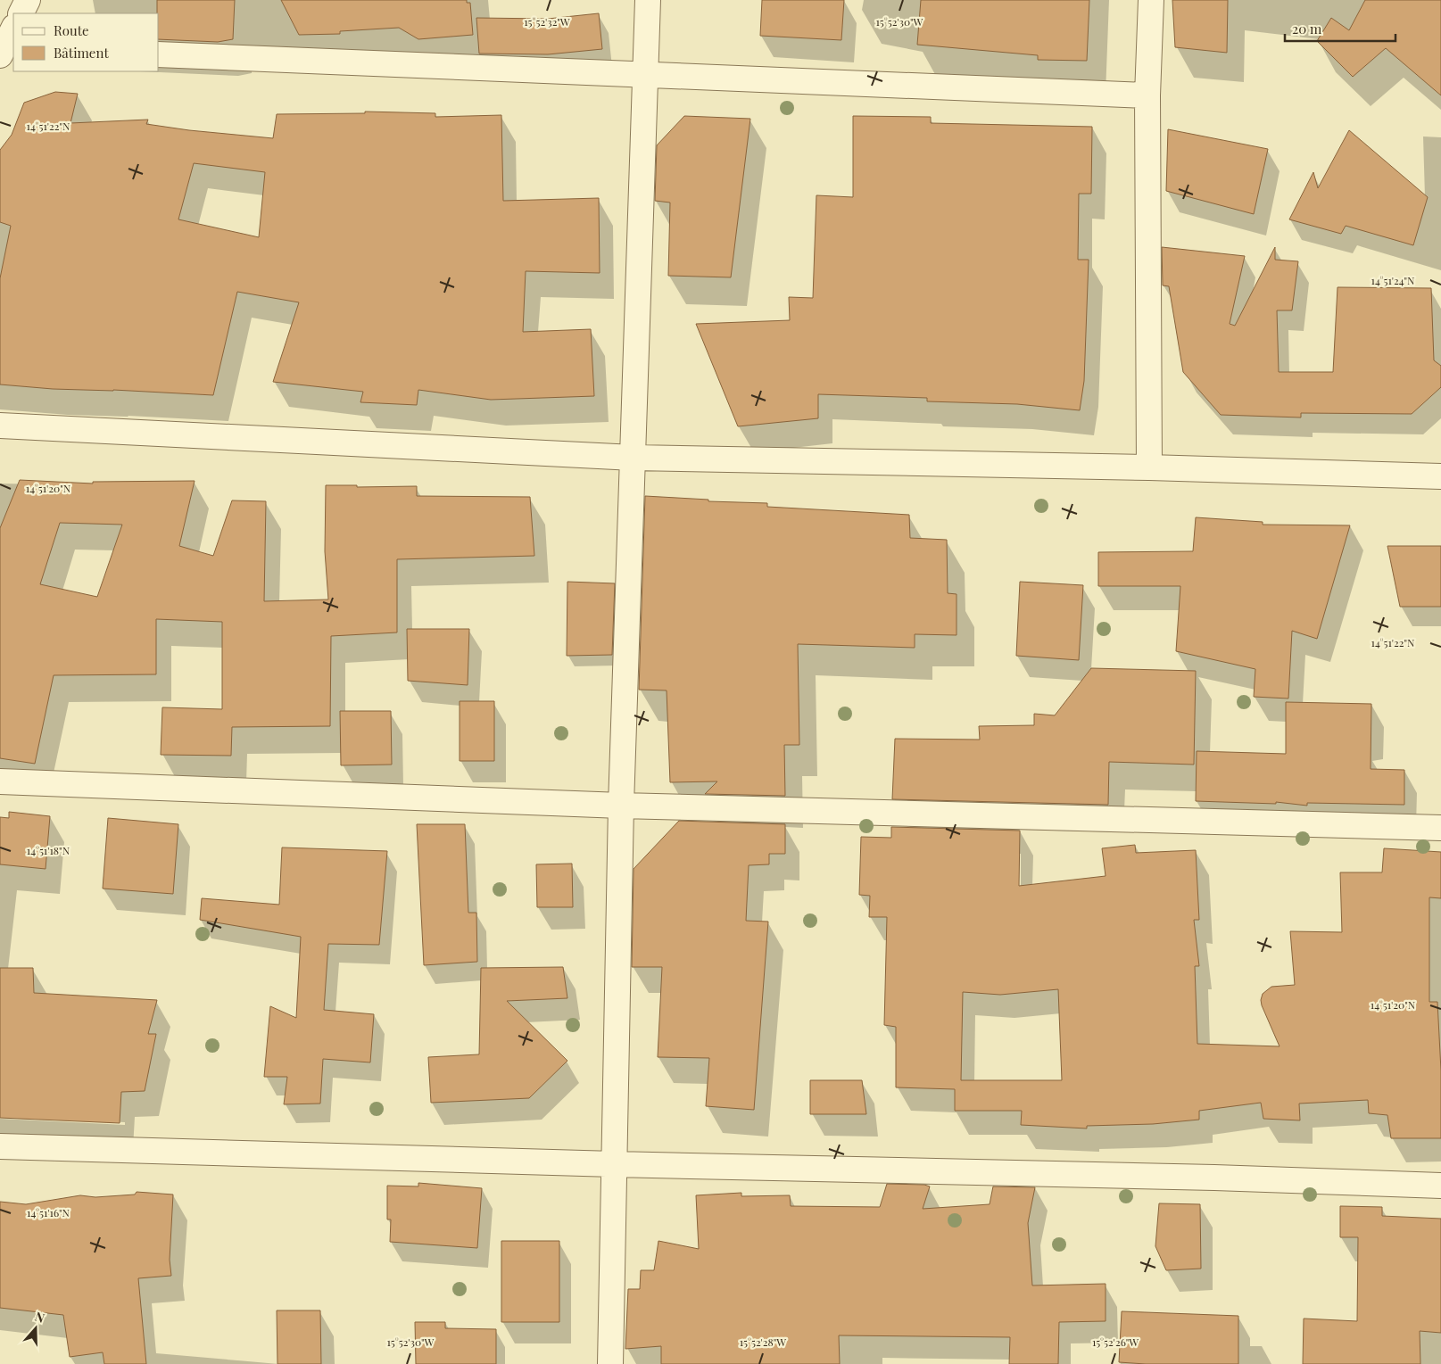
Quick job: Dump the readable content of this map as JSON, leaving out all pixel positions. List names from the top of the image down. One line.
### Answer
{"legend":["Route","Bâtiment"],"scale_bar":"20 m","north":"top","coordinates":["15°52'32\"W","15°52'30\"W","14°51'22\"N","14°51'24\"N","14°51'20\"N","14°51'18\"N","14°51'16\"N","15°52'28\"W","15°52'26\"W"]}
